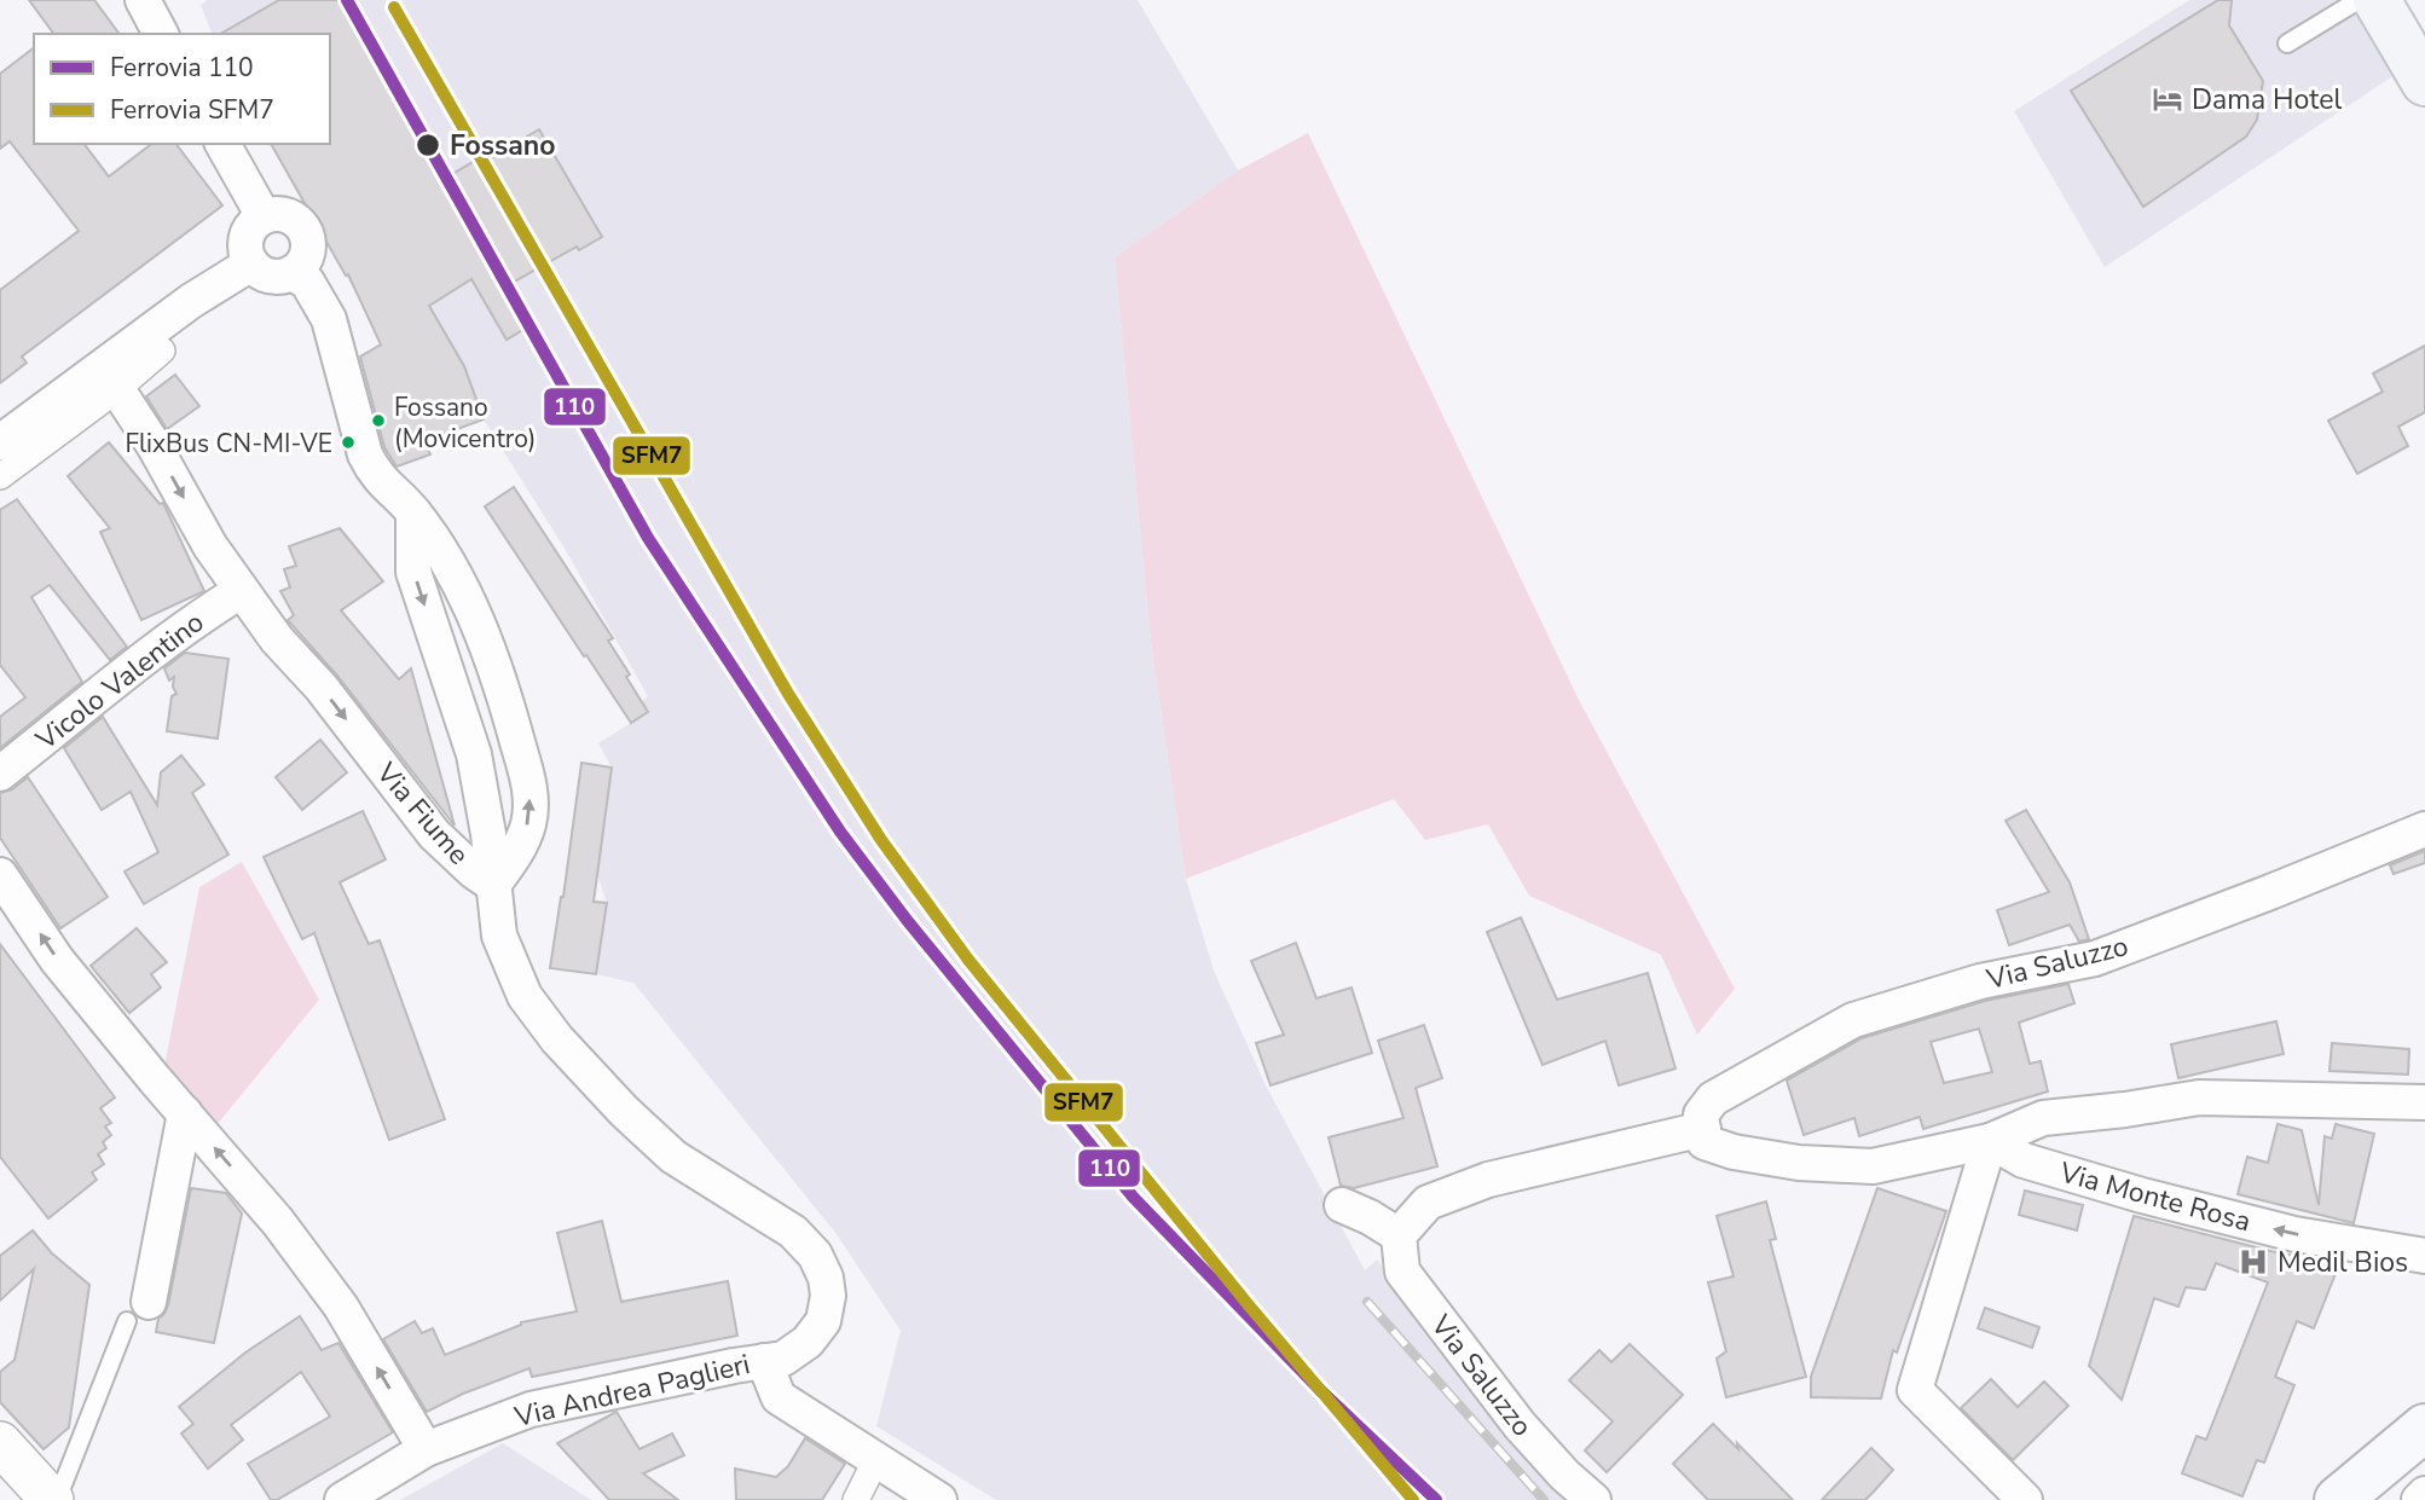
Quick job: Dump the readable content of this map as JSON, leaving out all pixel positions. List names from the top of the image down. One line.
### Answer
{"streets":{"street":["Vicolo Valentino","Via Fiume","Via Saluzzo","Via Monte Rosa","Via Andrea Paglieri"]},"crossings":[["Vicolo Valentino","Via Fiume"],["Via Fiume","Via Andrea Paglieri"]],"places":{"hotel":["Dama Hotel"],"other":["Fossano","Fossano (Movicentro)","FlixBus CN-MI-VE"],"hospital":["Medil Bios"]},"lines":["rail line 110","rail line SFM7"],"legend":["Ferrovia 110","Ferrovia SFM7"]}
